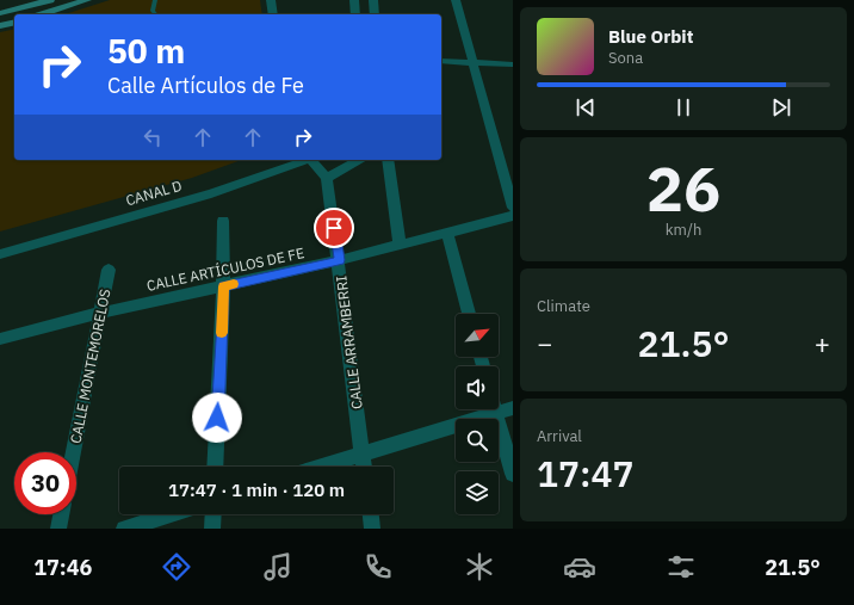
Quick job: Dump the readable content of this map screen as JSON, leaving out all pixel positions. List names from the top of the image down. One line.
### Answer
{"streets":{"street":["CANAL D","CALLE ARTÍCULOS DE FE","CALLE ARRAMBERRI","CALLE MONTEMORELOS"]},"crossings":[["CALLE ARTÍCULOS DE FE","CALLE ARRAMBERRI"],["CALLE ARTÍCULOS DE FE","CALLE MONTEMORELOS"]],"north":"top right","page":{"turn":["50 m","Calle Artículos de Fe"],"song":["Blue Orbit","Sona"],"tile":[["26","km/h"],"Climate",["Arrival","17:47"]],"heat":["−","21.5°","+"],"limit":"30","trip":"17:47 · 1 min · 120 m","tabs":["17:46","21.5°"]}}
